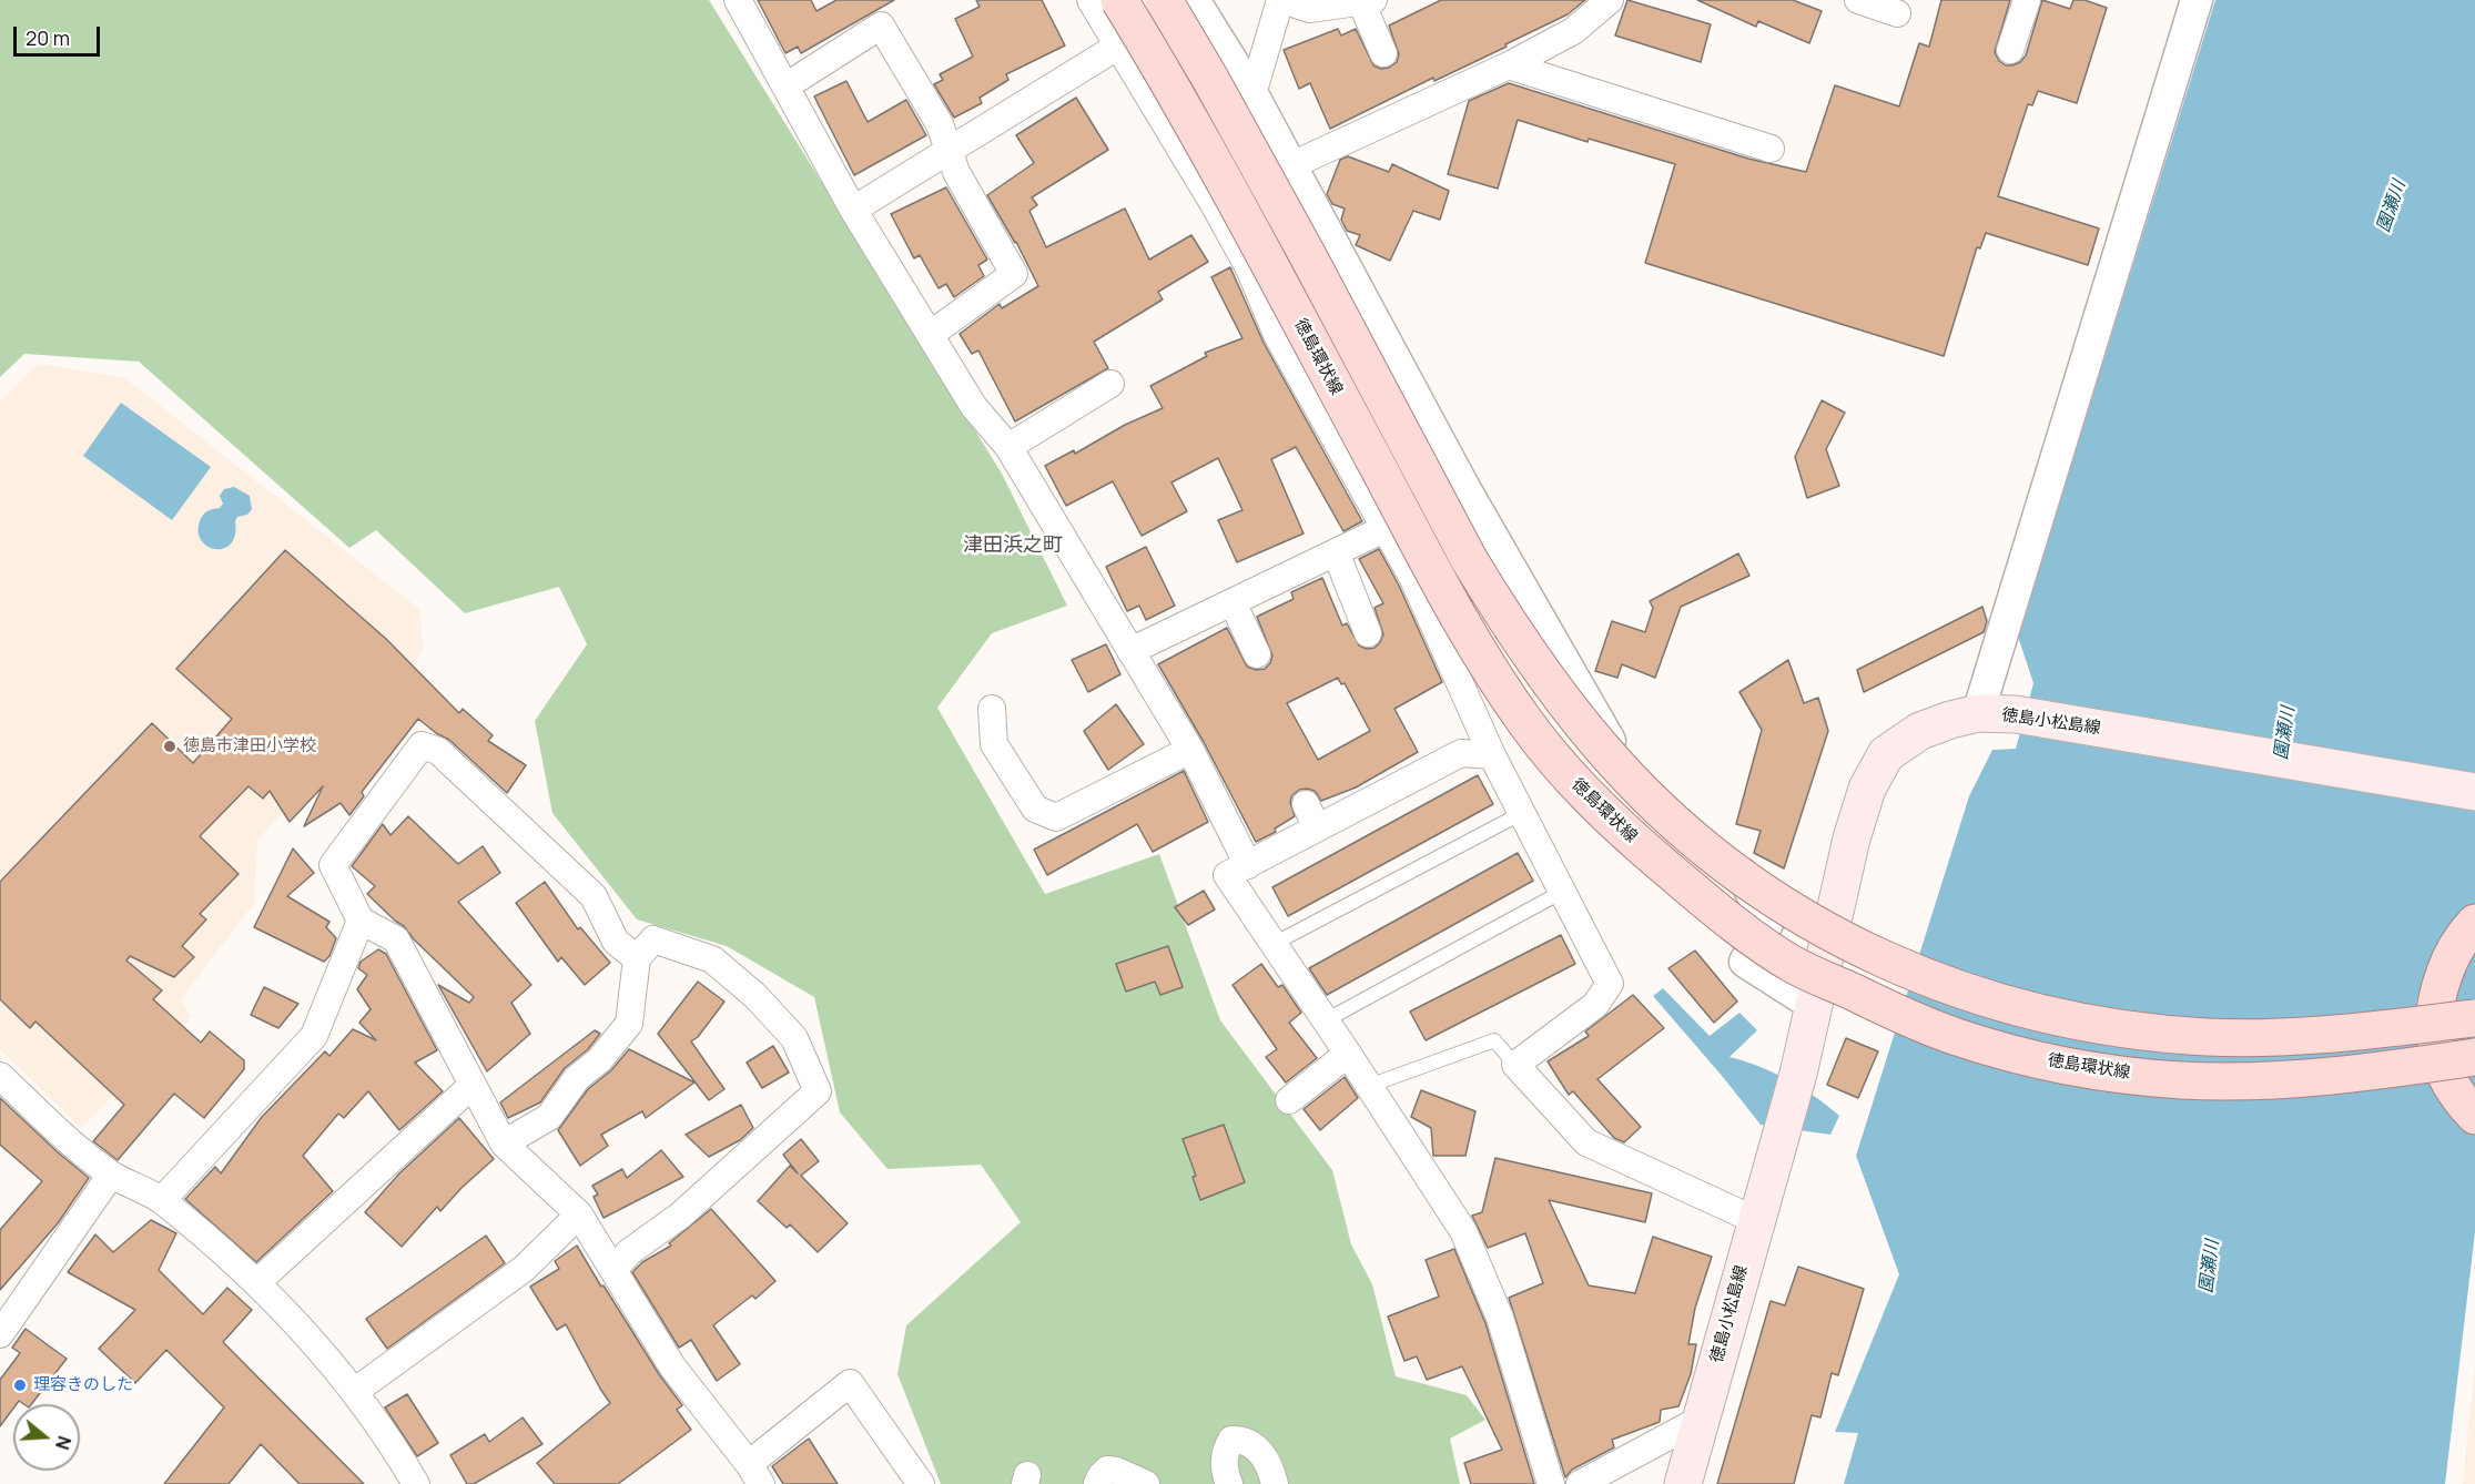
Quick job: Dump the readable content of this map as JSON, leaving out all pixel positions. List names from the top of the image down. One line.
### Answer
{"streets":{"main road":["徳島環状線","徳島小松島線"]},"districts":["津田浜之町"],"water":["園瀬川"],"places":["徳島市津田小学校","理容きのした"],"scale_bar":"20 m","north":"right"}
